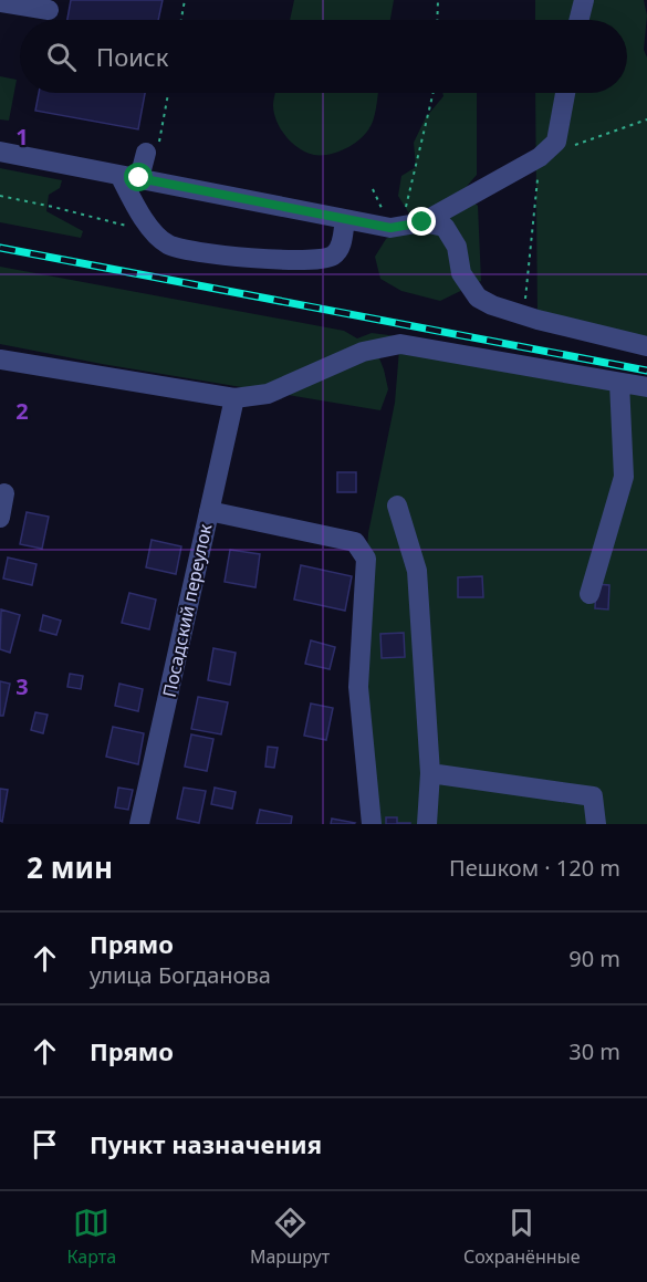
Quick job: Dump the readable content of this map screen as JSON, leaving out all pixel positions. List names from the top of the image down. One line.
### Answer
{"streets":{"street":["Посадский переулок"]},"page":{"search":"Поиск","heading":["2 мин","Пешком · 120 m"],"list":[["Прямо","улица Богданова","90 m"],["Прямо","30 m"],"Пункт назначения"],"nav":["Карта","Маршрут","Сохранённые"]},"grid":{"rows":["1","2","3"]}}
